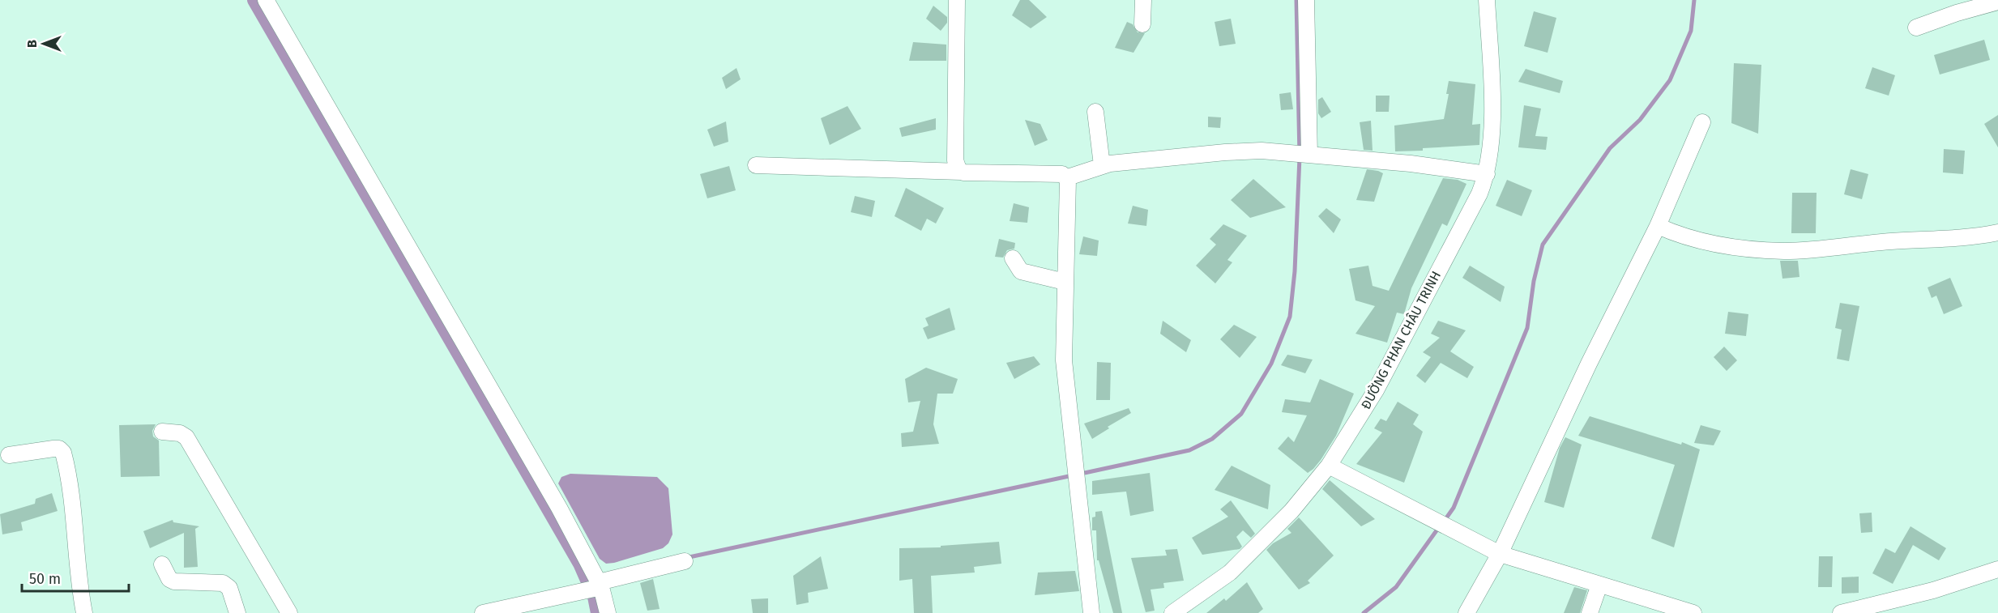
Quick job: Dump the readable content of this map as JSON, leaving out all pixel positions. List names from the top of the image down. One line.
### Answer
{"streets":{"street":["ĐƯỜNG PHAN CHÂU TRINH"]},"scale_bar":"50 m","north":"left"}
